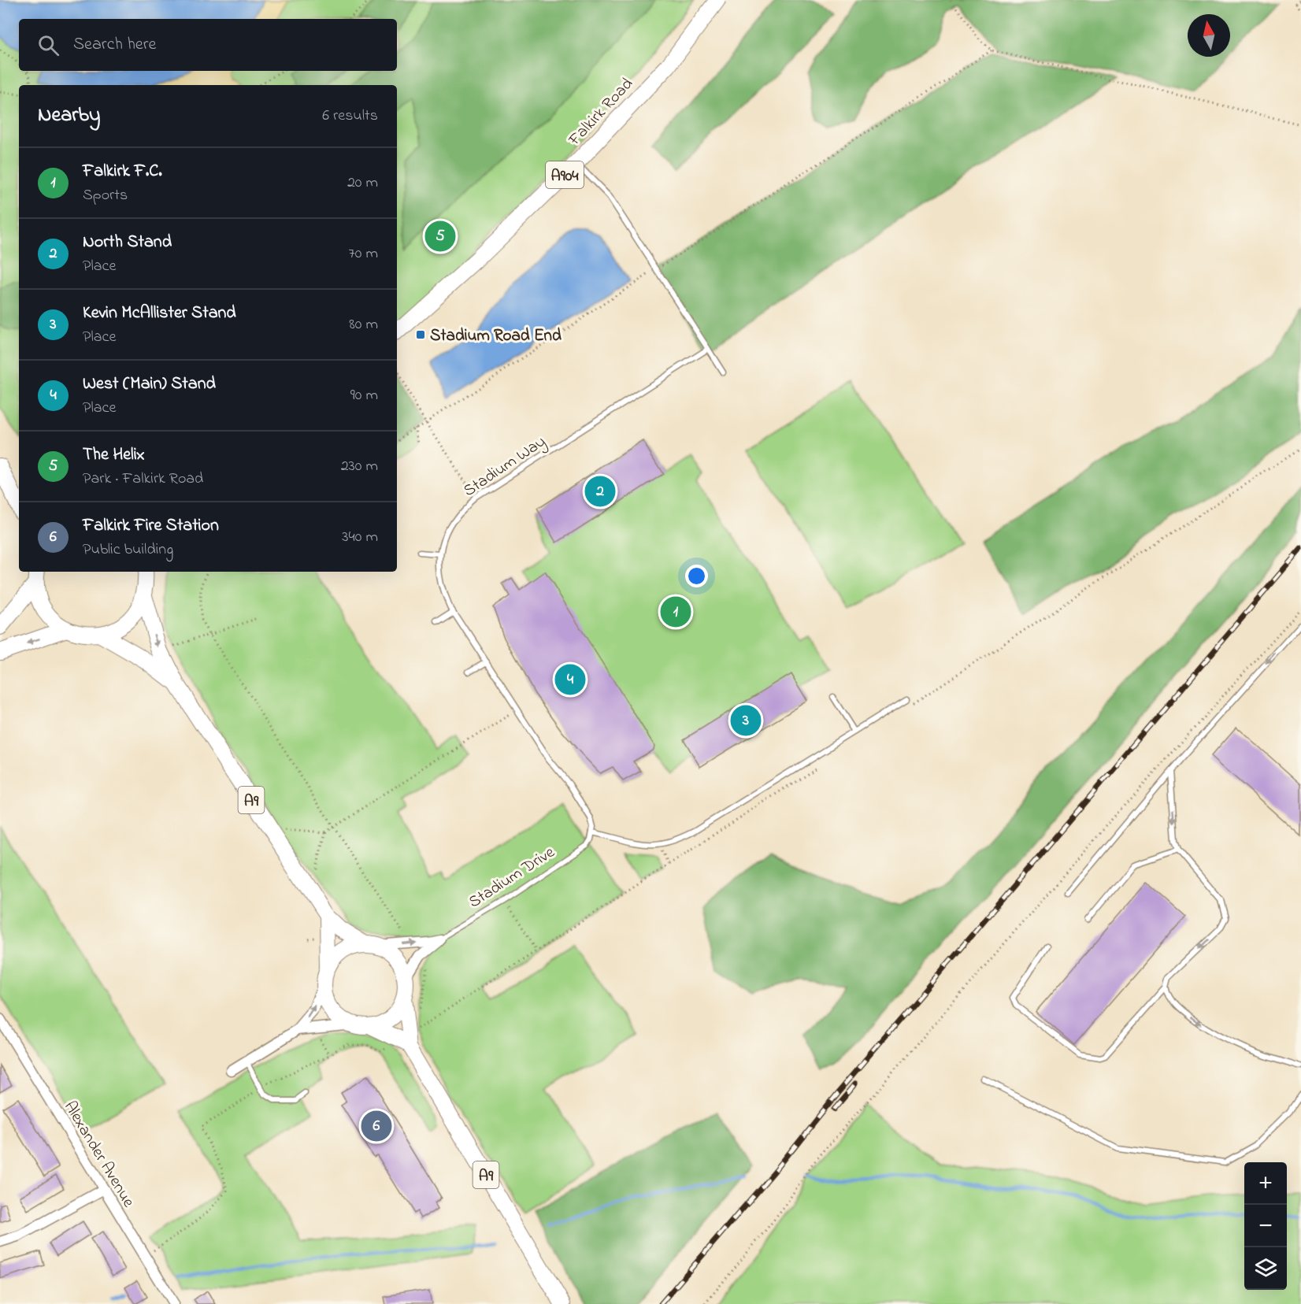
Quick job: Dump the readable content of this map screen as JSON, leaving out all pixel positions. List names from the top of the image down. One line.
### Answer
{"streets":{"main road":["Falkirk Road","A904","A9"],"street":["Stadium Drive","Alexander Avenue"],"lane":["Stadium Way"]},"crossings":[["Stadium Way","Stadium Drive"],["A9","Stadium Drive"]],"places":{"transit":["Stadium Road End"]},"north":"top","page":{"search":"Search here","heading":["Nearby","6 results"],"list":[{"mark":"1","name":"Falkirk F.C.","note":"Sports","value":"20 m"},{"mark":"2","name":"North Stand","note":"Place","value":"70 m"},{"mark":"3","name":"Kevin McAllister Stand","note":"Place","value":"80 m"},{"mark":"4","name":"West (Main) Stand","note":"Place","value":"90 m"},{"mark":"5","name":"The Helix","note":"Park · Falkirk Road","value":"230 m"},{"mark":"6","name":"Falkirk Fire Station","note":"Public building","value":"340 m"}],"pins":["5","2","1","4","3","6"],"map_buttons":["+","−"]}}
